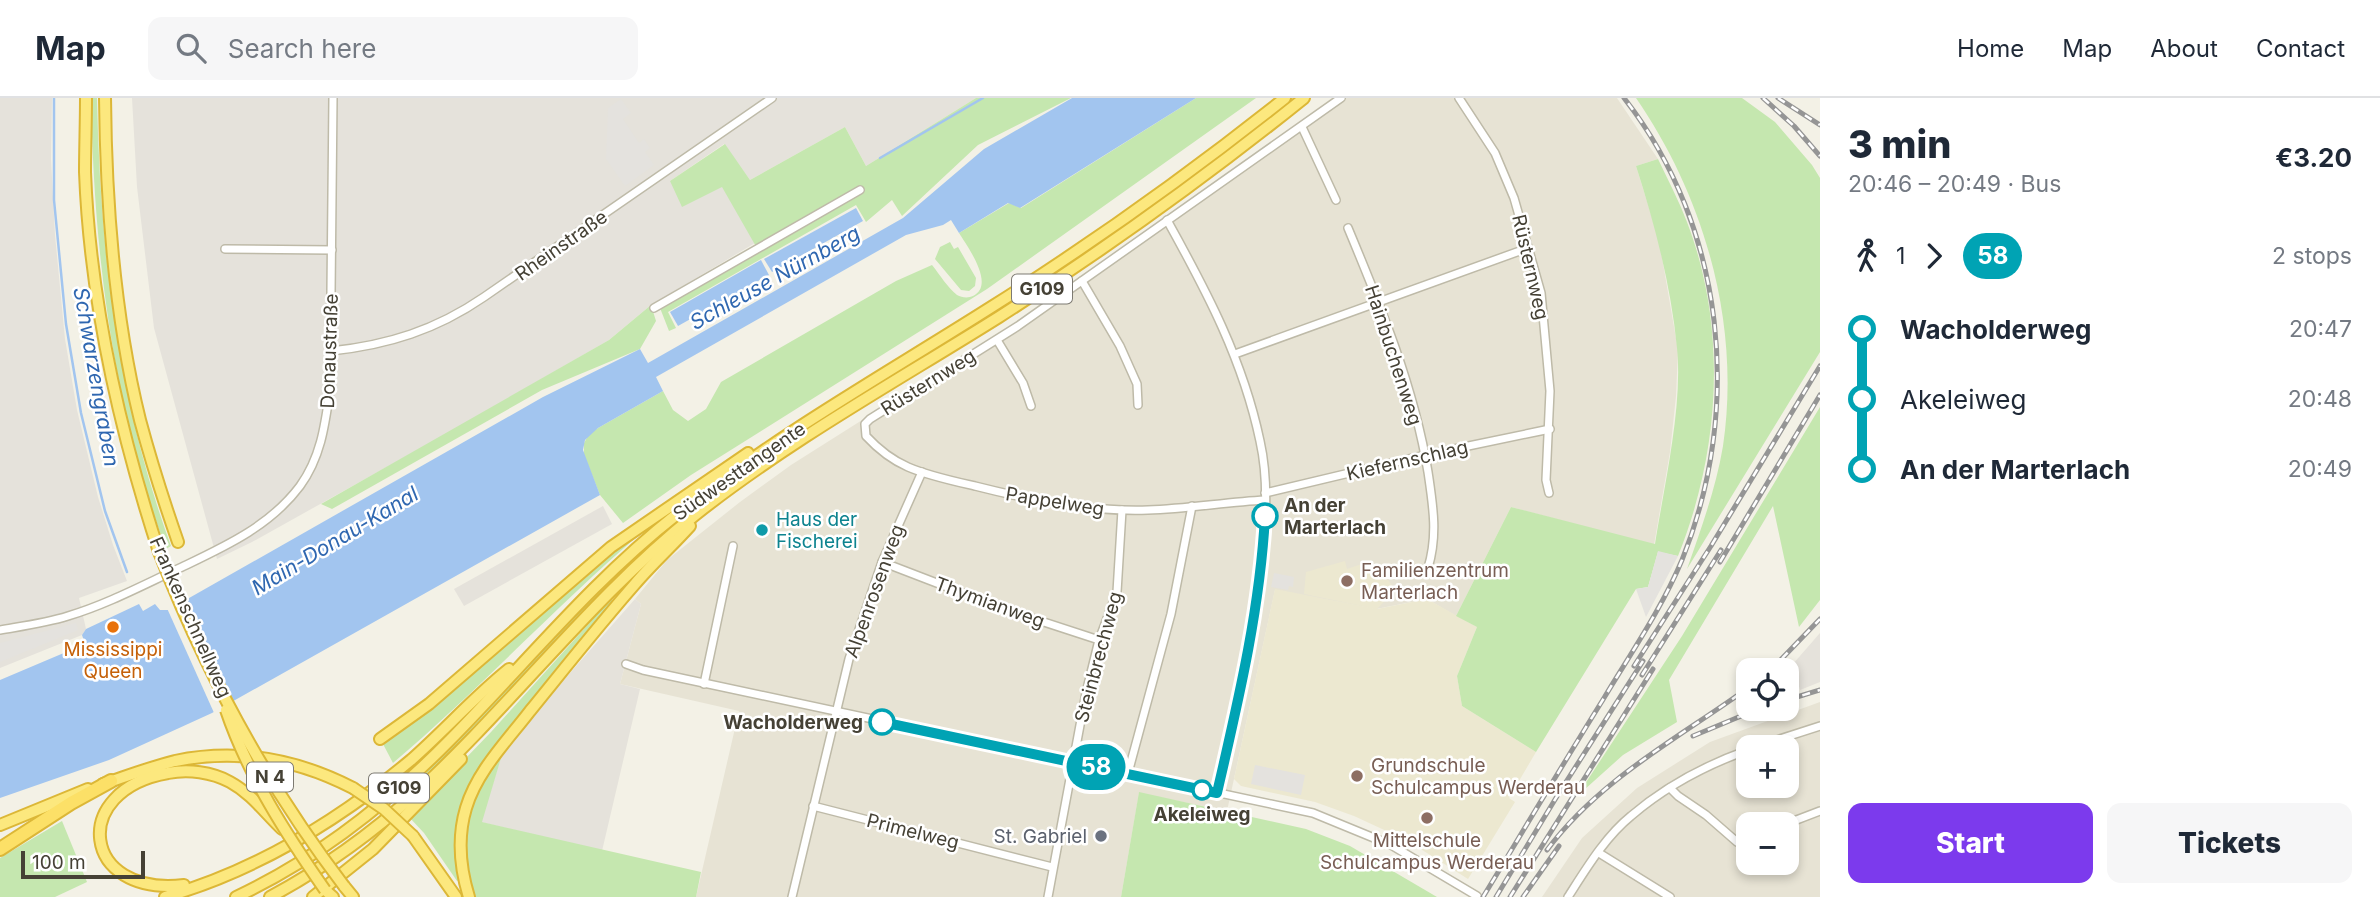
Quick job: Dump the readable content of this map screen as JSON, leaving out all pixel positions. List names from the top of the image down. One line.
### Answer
{"streets":{"highway":["G109","Südwesttangente","Frankenschnellweg","N 4"],"street":["Rheinstraße","Rüsternweg","Donaustraße","Hainbuchenweg","Kiefernschlag","Pappelweg","Alpenrosenweg","Thymianweg","Steinbrechweg","Primelweg"]},"crossings":[["Rheinstraße","Donaustraße"],["Rüsternweg","Kiefernschlag"],["Rüsternweg","Pappelweg"],["Hainbuchenweg","Kiefernschlag"],["Kiefernschlag","Pappelweg"],["Pappelweg","Alpenrosenweg"],["Pappelweg","Steinbrechweg"],["Alpenrosenweg","Thymianweg"],["Thymianweg","Steinbrechweg"],["Steinbrechweg","Primelweg"]],"water":["Schleuse Nürnberg","Schwarzengraben","Main-Donau-Kanal"],"places":["An der Marterlach","Haus der Fischerei","Familienzentrum Marterlach","Mississippi Queen","Wacholderweg","Grundschule Schulcampus Werderau","Akeleiweg","Mittelschule Schulcampus Werderau","St. Gabriel"],"lines":["bus line 58"],"scale_bar":"100 m","page":{"header":"Map","search":"Search here","nav":["Home","Map","About","Contact"],"on_map":"58","heading":["3 min","20:46 – 20:49 · Bus","€3.20"],"legs":["1","58","2 stops"],"list":[{"name":"Wacholderweg","value":"20:47"},{"name":"Akeleiweg","value":"20:48"},{"name":"An der Marterlach","value":"20:49"}],"map_buttons":["+","−"],"buttons":["Start","Tickets"],"scale":"100 m"}}
